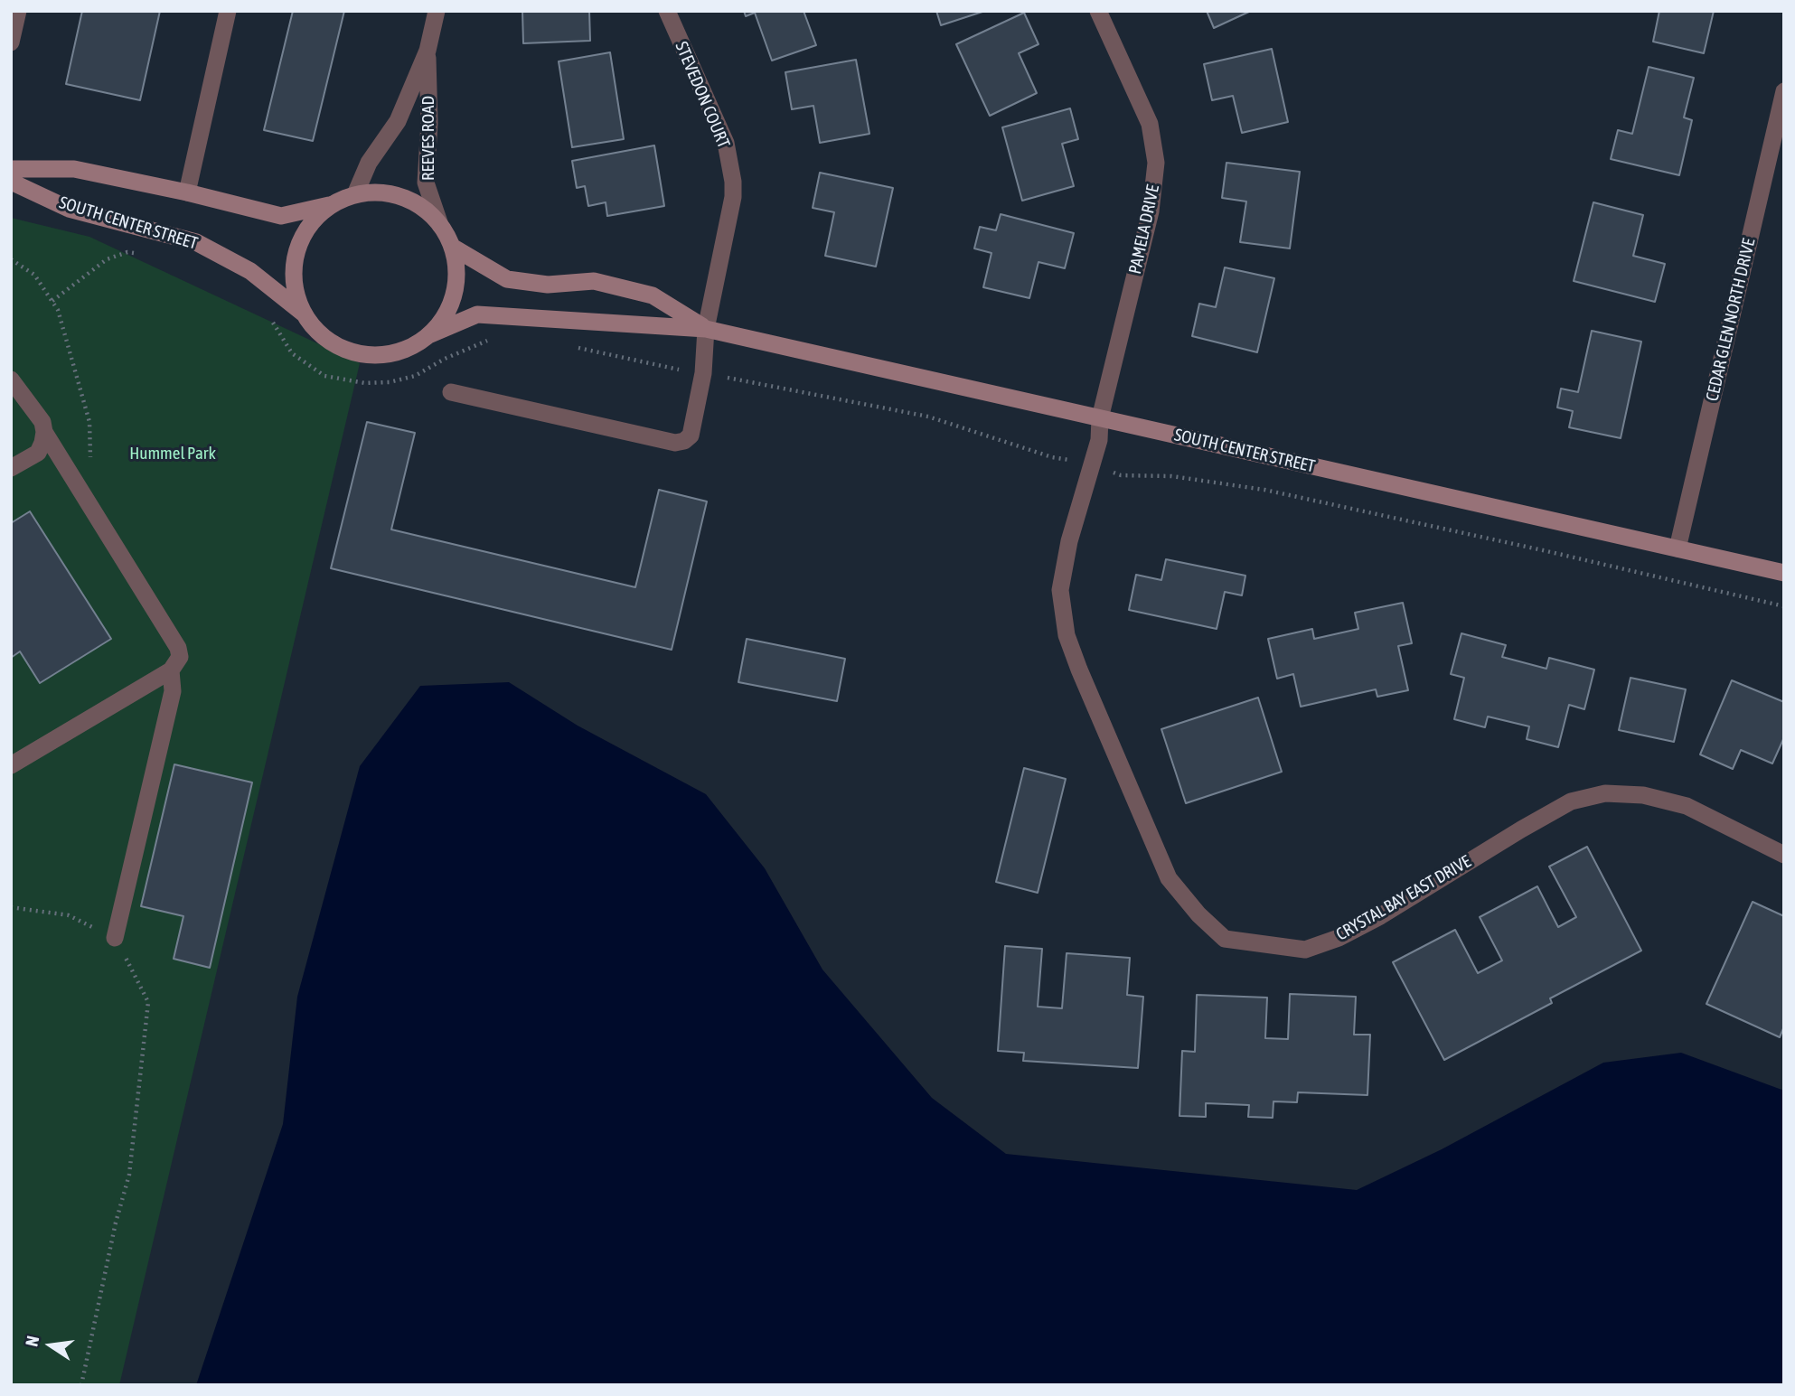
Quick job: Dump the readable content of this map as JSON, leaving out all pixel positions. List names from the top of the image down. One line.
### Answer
{"streets":{"main road":["SOUTH CENTER STREET"],"street":["STEVEDON COURT","REEVES ROAD","PAMELA DRIVE","CEDAR GLEN NORTH DRIVE","CRYSTAL BAY EAST DRIVE"]},"crossings":[["STEVEDON COURT","SOUTH CENTER STREET"],["REEVES ROAD","SOUTH CENTER STREET"],["SOUTH CENTER STREET","PAMELA DRIVE"],["SOUTH CENTER STREET","CEDAR GLEN NORTH DRIVE"],["SOUTH CENTER STREET","CRYSTAL BAY EAST DRIVE"],["PAMELA DRIVE","CRYSTAL BAY EAST DRIVE"]],"parks":["Hummel Park"],"north":"left"}
